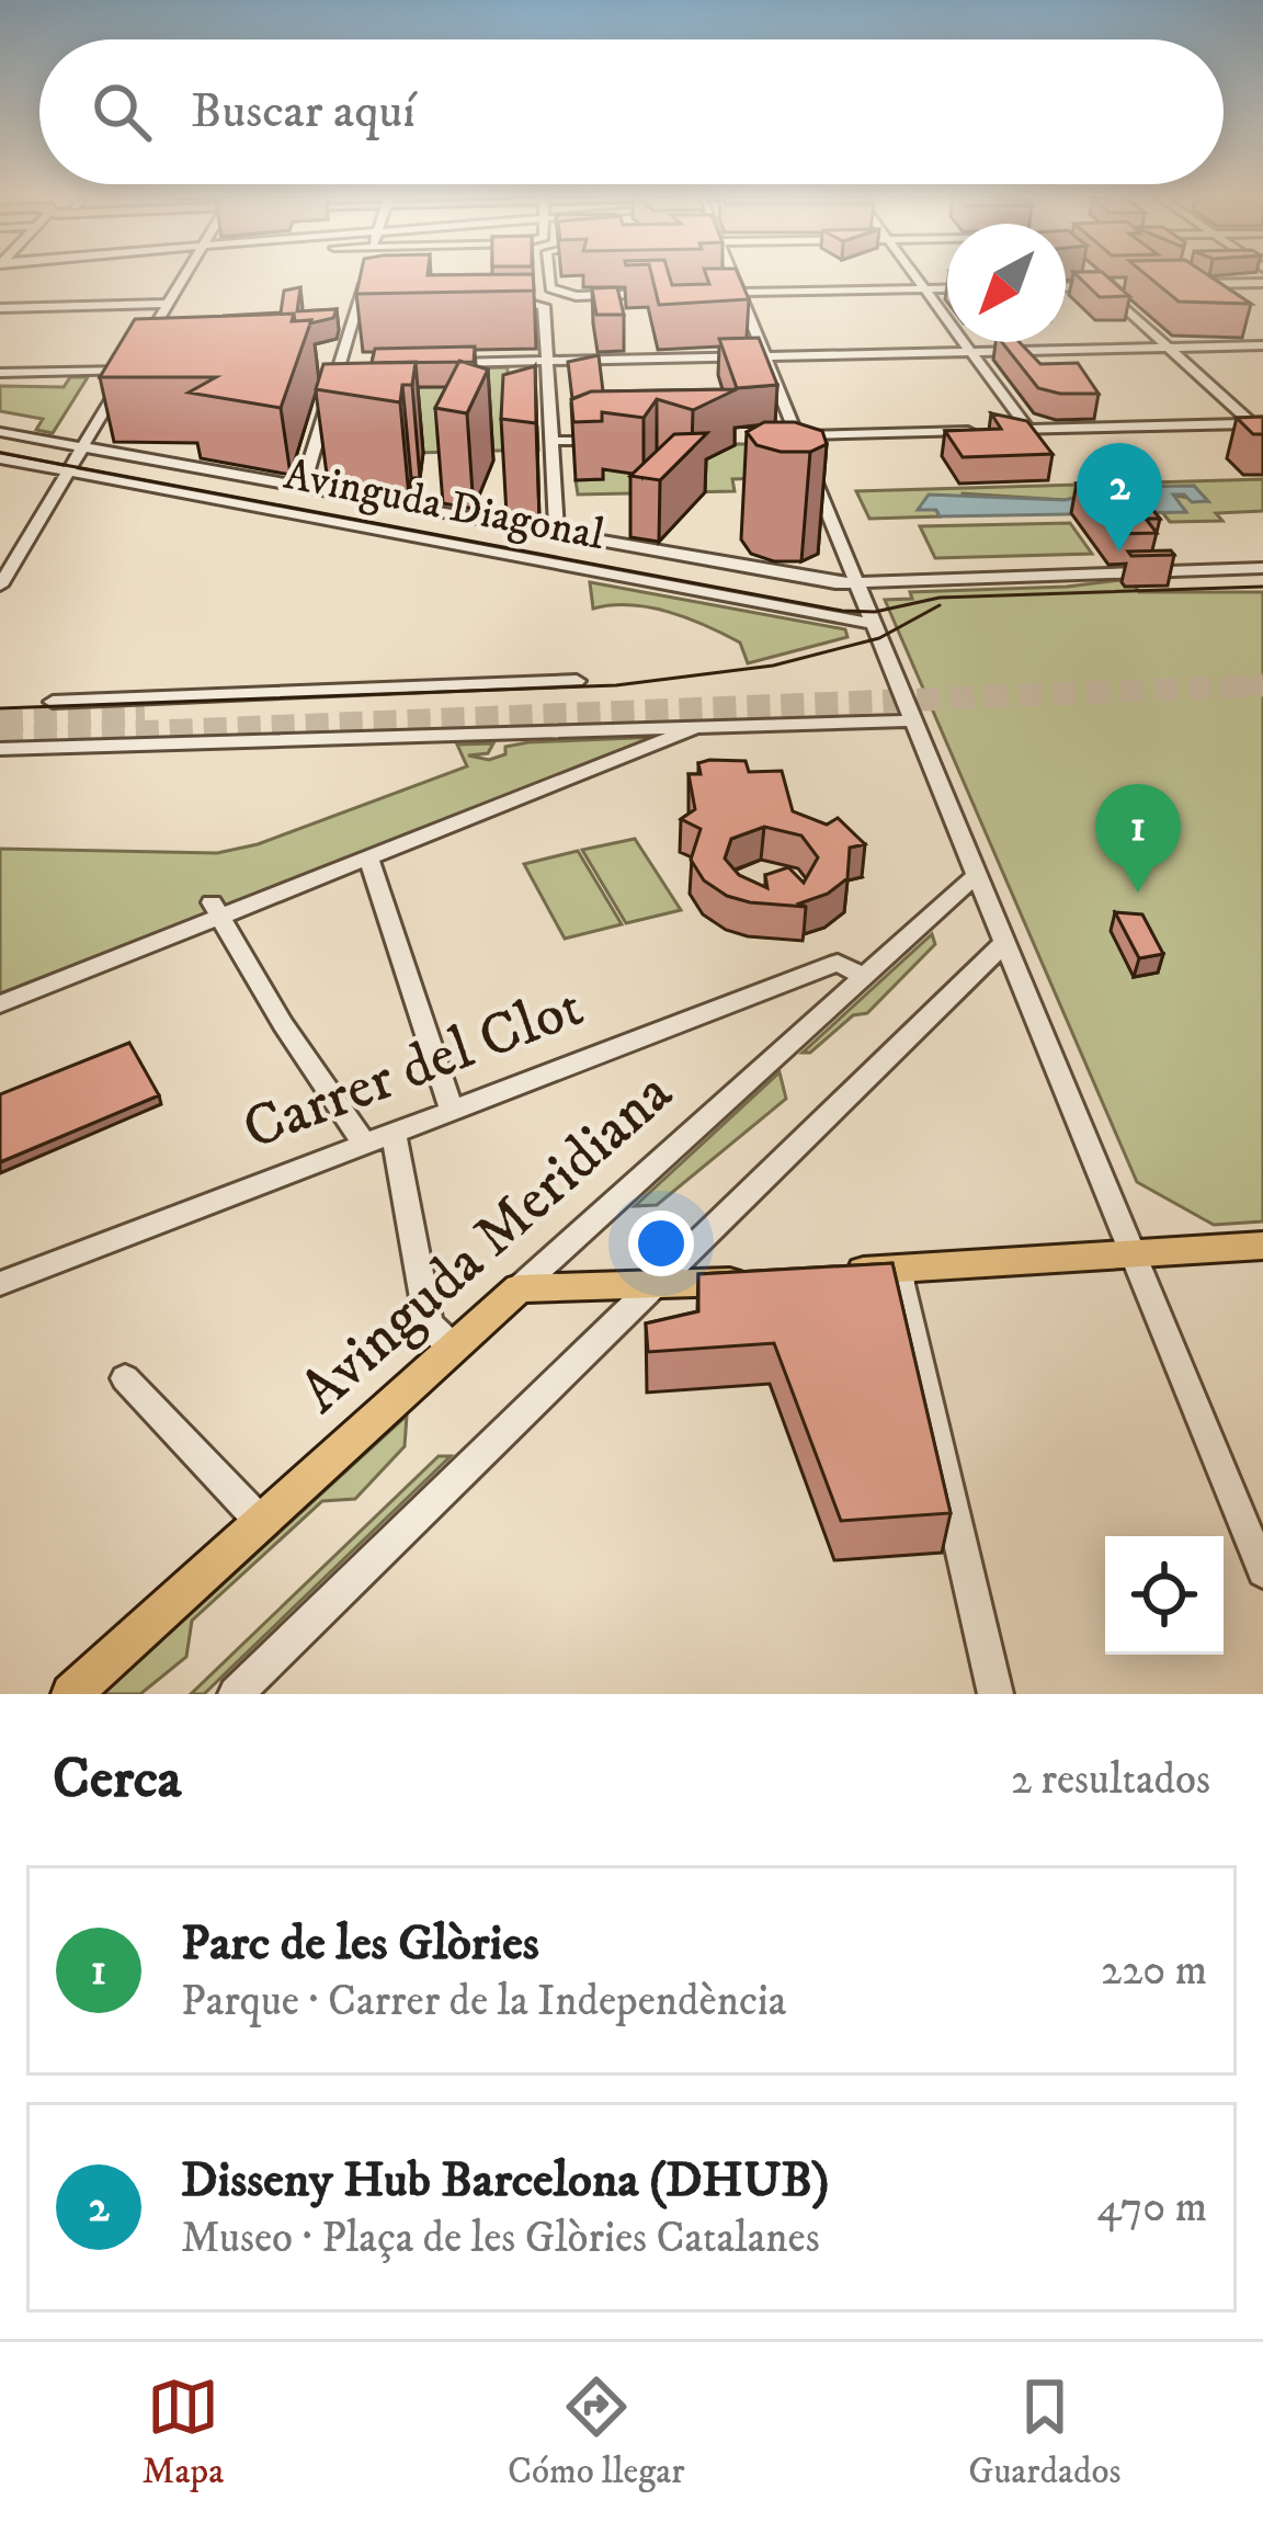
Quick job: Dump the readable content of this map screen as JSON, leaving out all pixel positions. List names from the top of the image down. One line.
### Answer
{"streets":{"main road":["Avinguda Meridiana"],"street":["Avinguda Diagonal","Carrer del Clot"]},"crossings":[["Carrer del Clot","Avinguda Meridiana"]],"north":"bottom left","page":{"search":"Buscar aquí","pins":["2","1"],"heading":["Cerca","2 resultados"],"list":[{"mark":"1","name":"Parc de les Glòries","note":"Parque · Carrer de la Independència","value":"220 m"},{"mark":"2","name":"Disseny Hub Barcelona (DHUB)","note":"Museo · Plaça de les Glòries Catalanes","value":"470 m"}],"nav":["Mapa","Cómo llegar","Guardados"]}}
